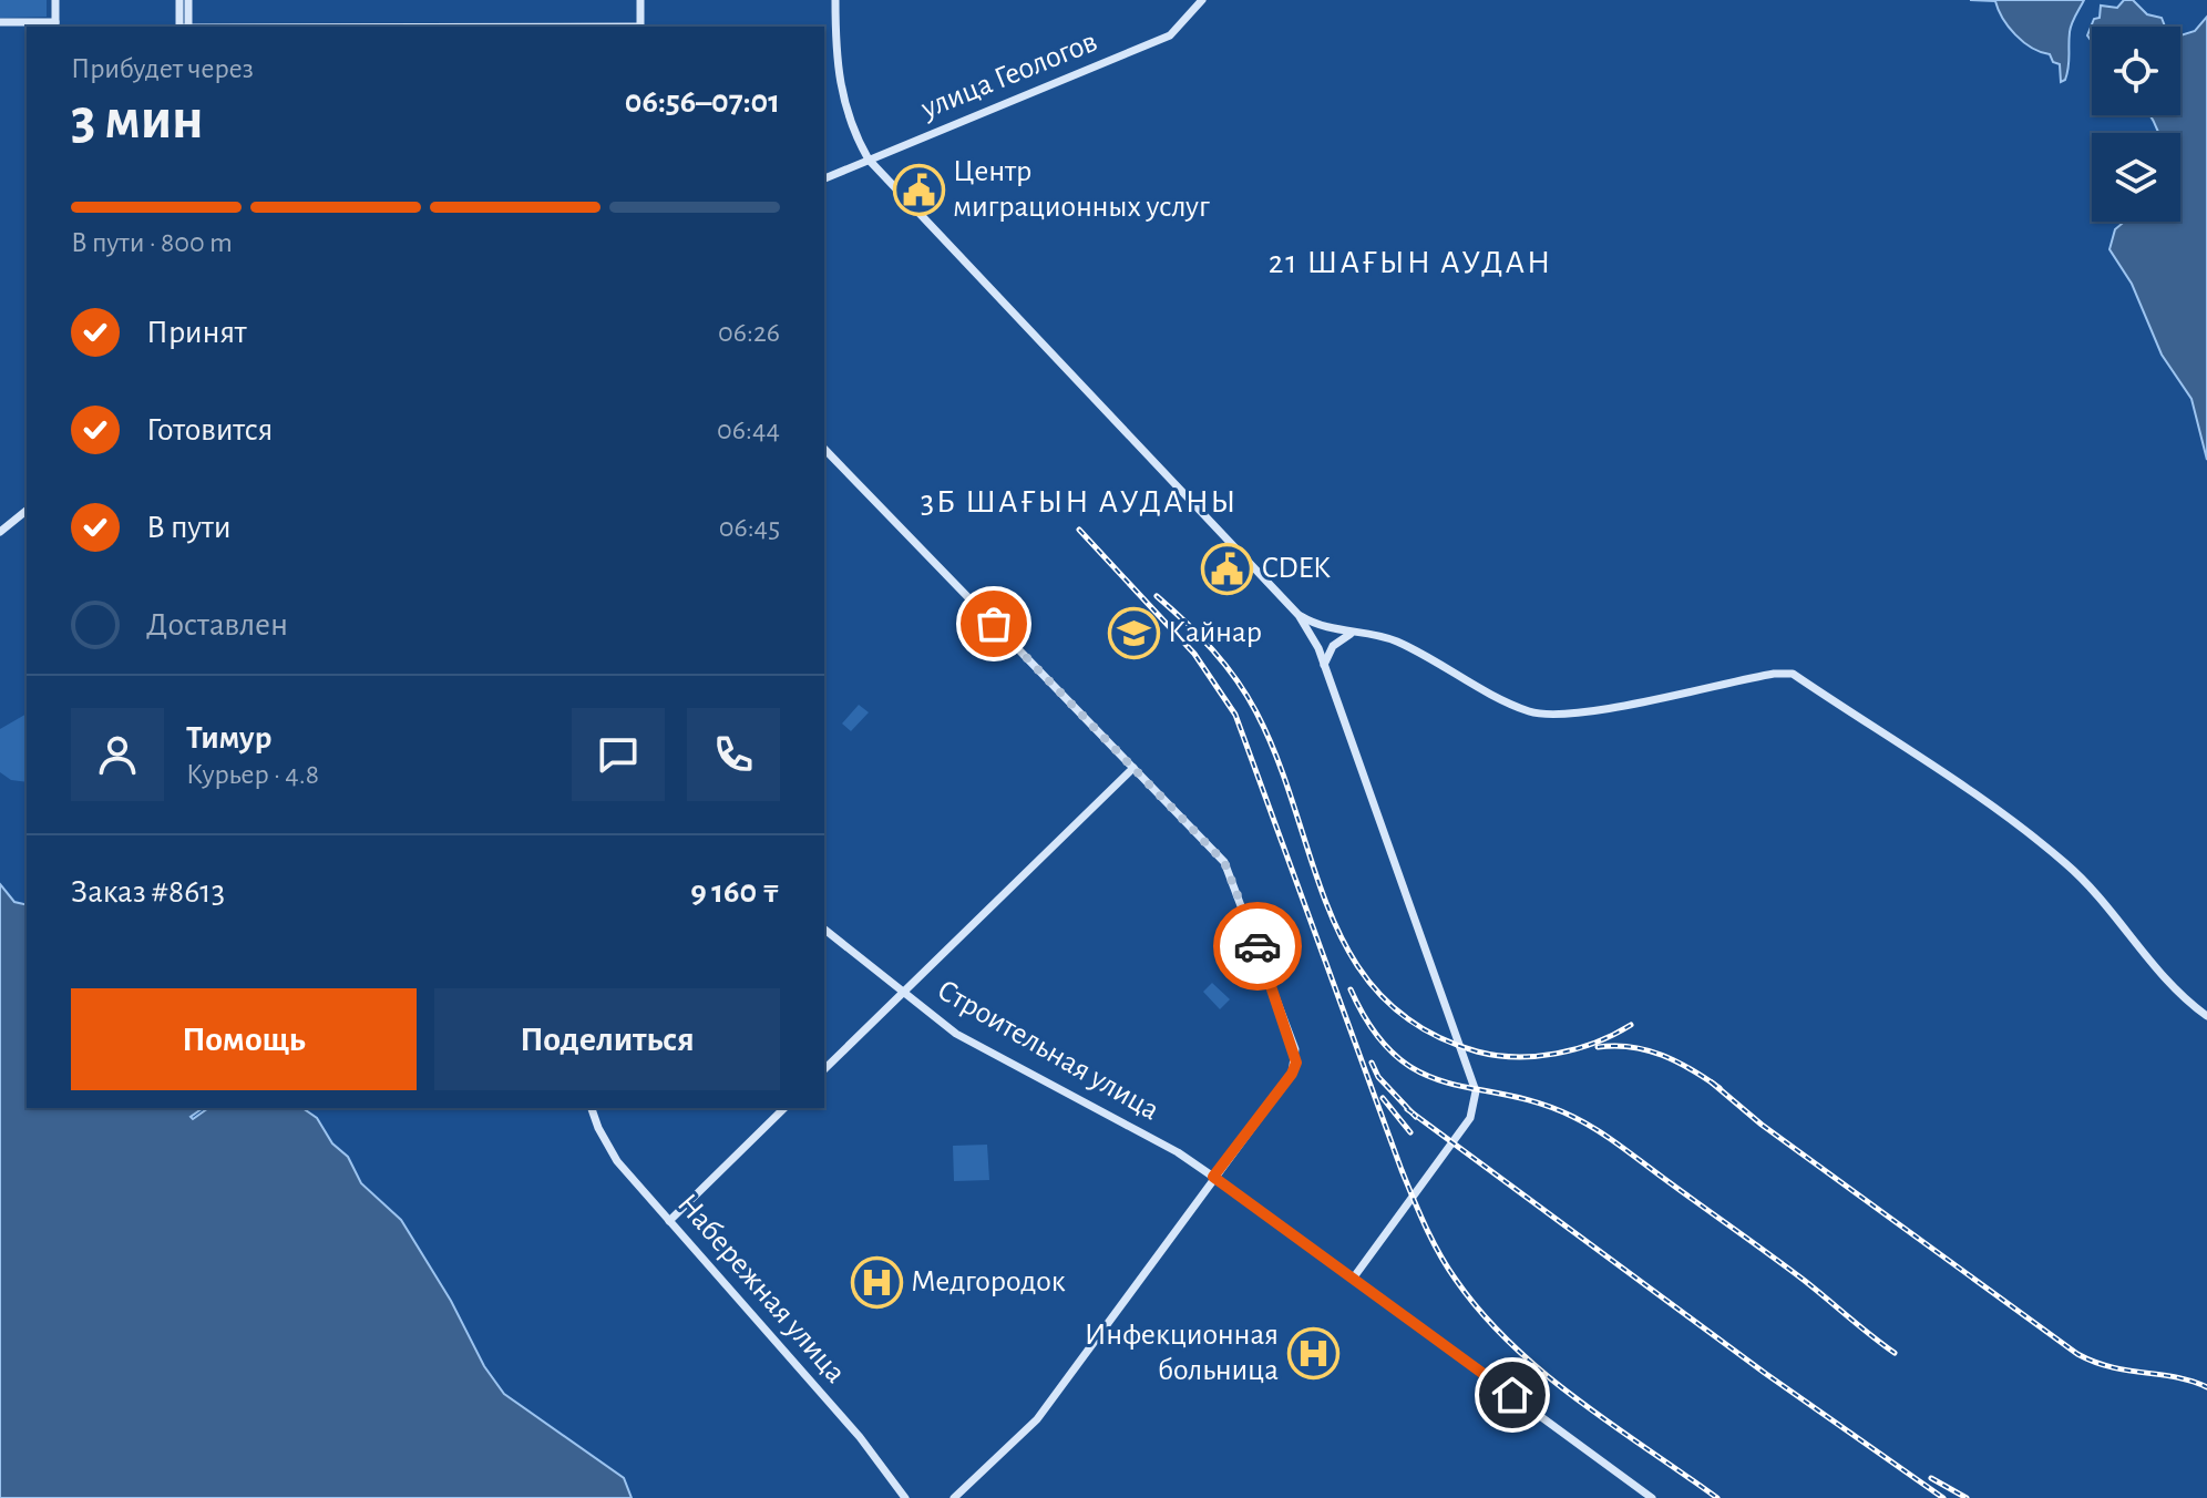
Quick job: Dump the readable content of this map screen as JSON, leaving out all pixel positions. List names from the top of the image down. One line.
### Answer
{"streets":{"street":["улица Геологов","Строительная улица","Набережная улица"]},"districts":["21 ШАҒЫН АУДАН","3Б ШАҒЫН АУДАНЫ"],"places":{"public building":["Центр миграционных услуг","CDEK"],"school or university":["Кайнар"],"hospital":["Медгородок","Инфекционная больница"]},"page":{"heading":["3 мин","Прибудет через","06:56–07:01"],"panel":["Тимур","Курьер · 4.8","Заказ #8613","9 160 ₸"],"bar":"В пути · 800 m","list":[["Принят","06:26"],["Готовится","06:44"],["В пути","06:45"],"Доставлен"],"buttons":["Помощь","Поделиться"]}}
